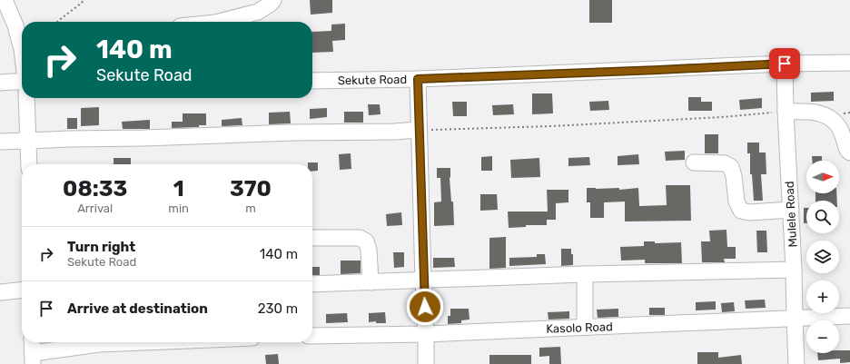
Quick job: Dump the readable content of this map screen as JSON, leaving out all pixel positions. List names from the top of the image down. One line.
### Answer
{"streets":{"street":["Sekute Road","Mulele Road","Kasolo Road"]},"crossings":[["Sekute Road","Mulele Road"],["Mulele Road","Kasolo Road"]],"north":"right","page":{"turn":["140 m","Sekute Road"],"map_buttons":["+","−"],"eta":["08:33","Arrival","1","min","370","m"],"list":[{"name":"Turn right","note":"Sekute Road","value":"140 m"},{"name":"Arrive at destination","value":"230 m"}]}}
